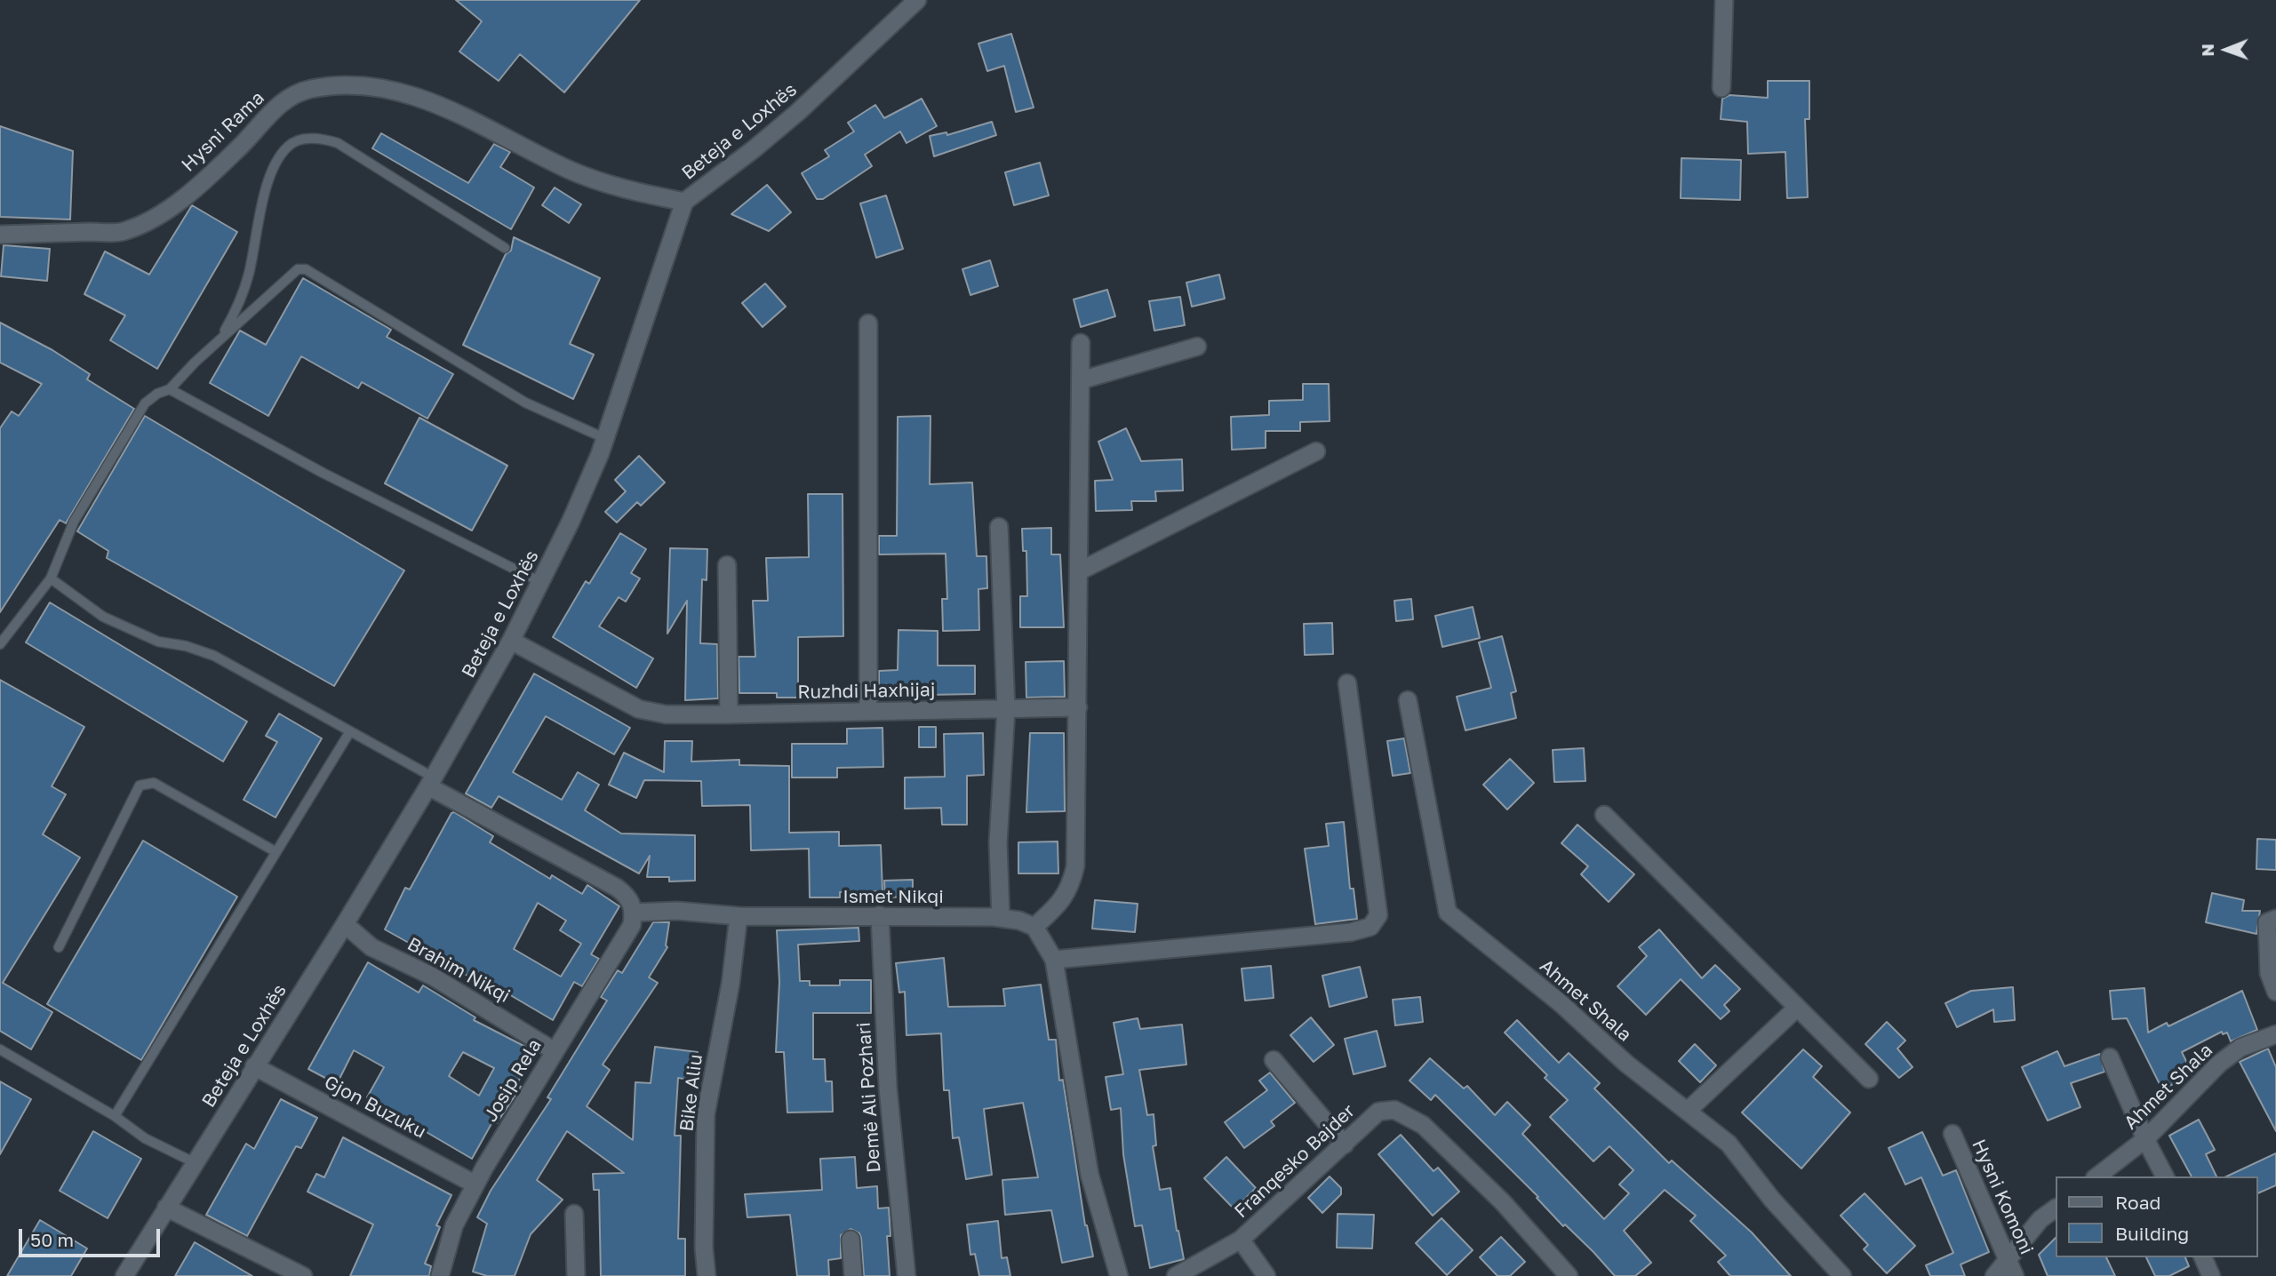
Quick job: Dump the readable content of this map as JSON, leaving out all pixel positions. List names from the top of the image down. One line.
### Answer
{"streets":{"street":["Hysni Rama","Beteja e Loxhës","Ruzhdi Haxhijaj","Ismet Nikqi","Brahim Nikqi","Ahmet Shala","Josip Rela","Bike Aliu","Demë Ali Pozhari","Gjon Buzuku","Franqesko Bajder","Hysni Komoni"]},"crossings":[["Hysni Rama","Beteja e Loxhës"],["Beteja e Loxhës","Ruzhdi Haxhijaj"],["Beteja e Loxhës","Brahim Nikqi"],["Beteja e Loxhës","Gjon Buzuku"],["Ismet Nikqi","Josip Rela"],["Ismet Nikqi","Bike Aliu"],["Ismet Nikqi","Demë Ali Pozhari"],["Brahim Nikqi","Josip Rela"],["Josip Rela","Gjon Buzuku"]],"legend":["Road","Building"],"scale_bar":"50 m","north":"left"}
